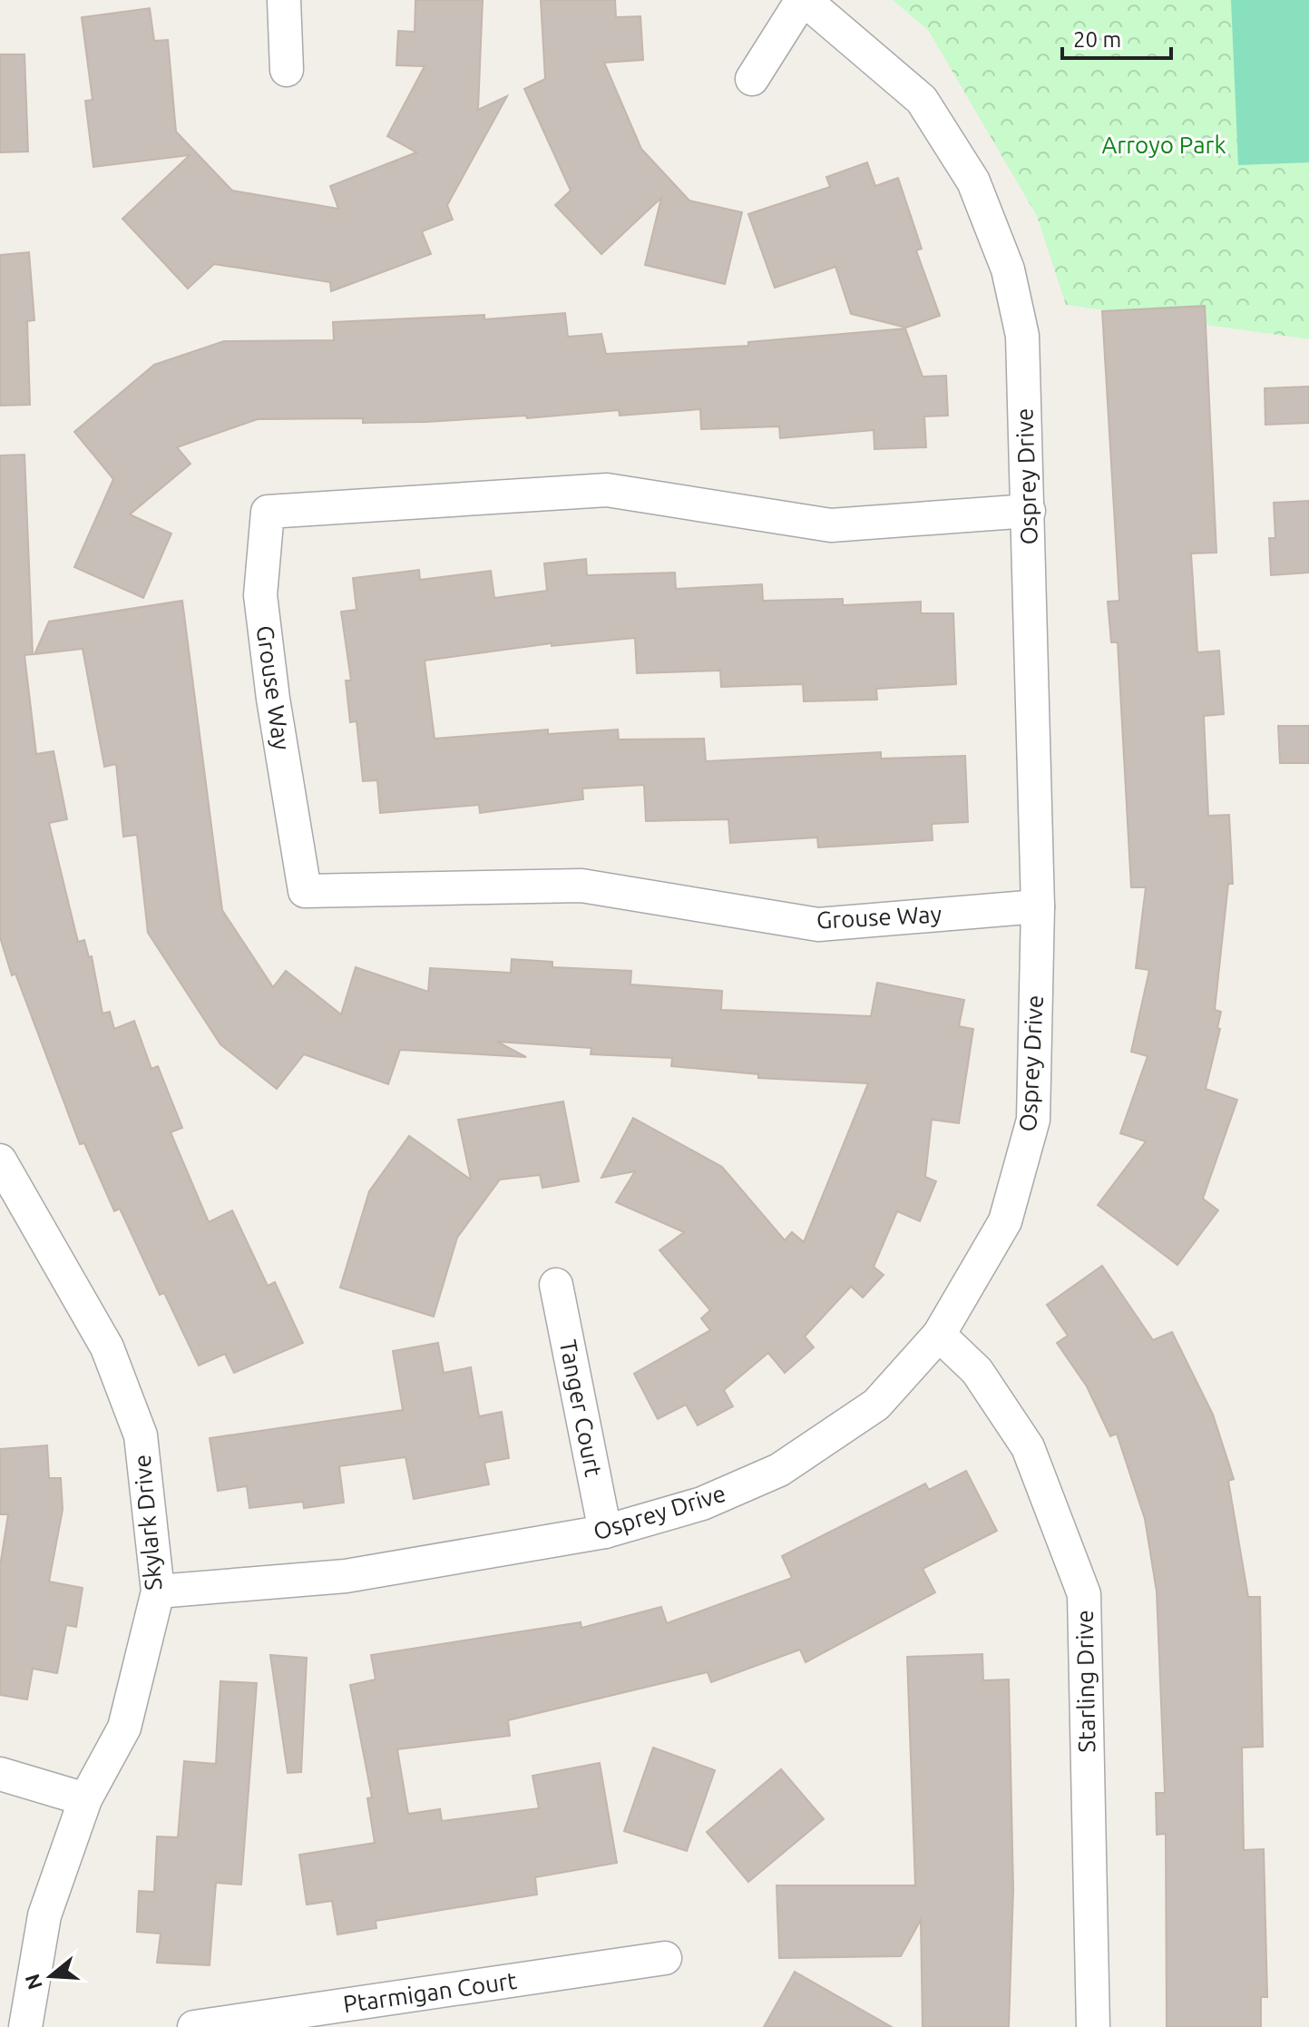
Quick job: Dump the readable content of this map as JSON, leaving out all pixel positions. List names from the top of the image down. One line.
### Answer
{"streets":{"street":["Osprey Drive","Grouse Way","Tanger Court","Skylark Drive","Starling Drive","Ptarmigan Court"]},"crossings":[["Osprey Drive","Grouse Way"],["Osprey Drive","Tanger Court"],["Osprey Drive","Skylark Drive"],["Osprey Drive","Starling Drive"]],"parks":["Arroyo Park"],"scale_bar":"20 m","north":"left"}
